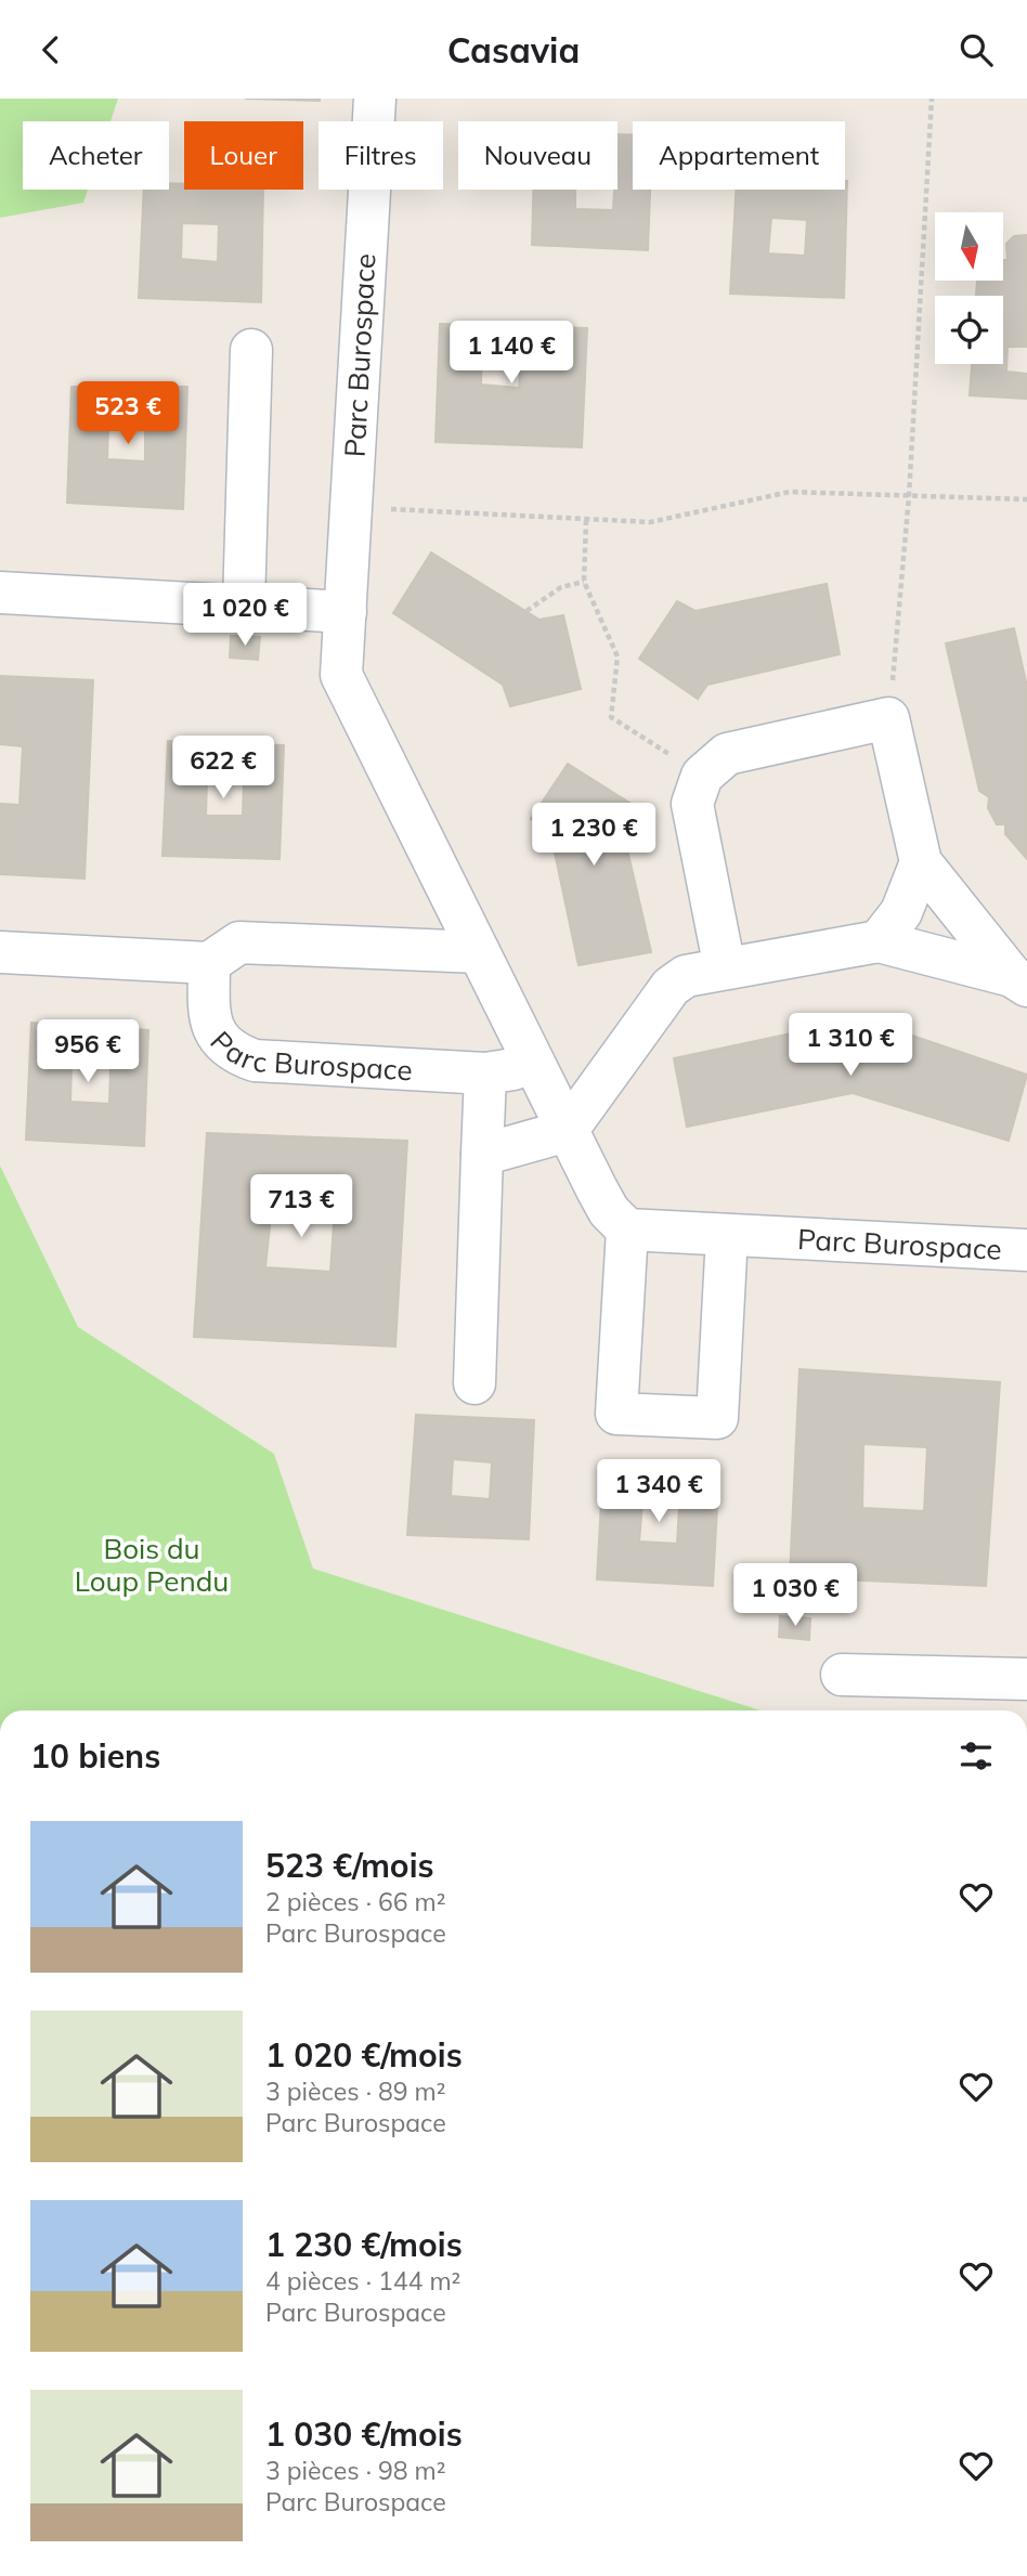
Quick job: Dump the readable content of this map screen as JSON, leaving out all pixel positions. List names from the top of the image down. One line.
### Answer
{"streets":{"street":["Parc Burospace"]},"parks":["Bois du Loup Pendu"],"north":"bottom","page":{"header":"Casavia","chip":["Acheter","Louer","Filtres","Nouveau","Appartement"],"price":["1 140 €","523 €","1 020 €","622 €","1 230 €","1 310 €","956 €","713 €","1 340 €","1 030 €"],"heading":"10 biens","list":[{"name":"523 €/mois","note":"2 pièces · 66 m² · Parc Burospace"},{"name":"1 020 €/mois","note":"3 pièces · 89 m² · Parc Burospace"},{"name":"1 230 €/mois","note":"4 pièces · 144 m² · Parc Burospace"},{"name":"1 030 €/mois","note":"3 pièces · 98 m² · Parc Burospace"}]}}
